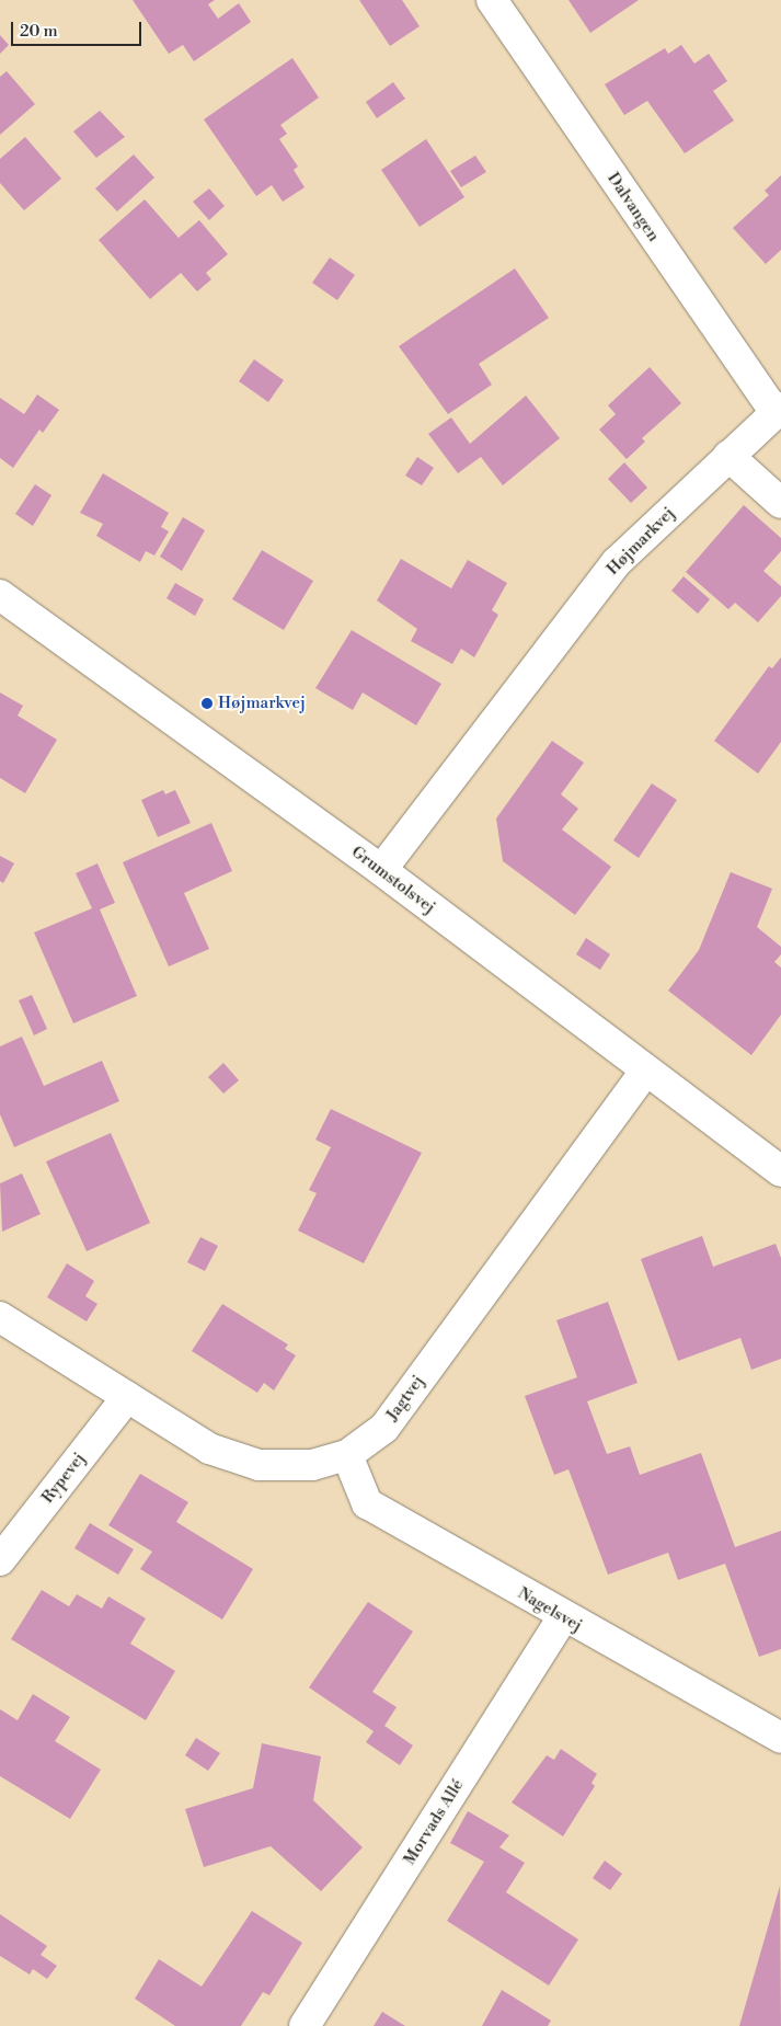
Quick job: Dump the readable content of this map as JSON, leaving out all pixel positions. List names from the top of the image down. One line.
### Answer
{"streets":{"street":["Dalvangen","Højmarkvej","Grumstolsvej","Jagtvej","Rypevej","Nagelsvej","Morvads Allé"]},"crossings":[["Dalvangen","Højmarkvej"],["Højmarkvej","Grumstolsvej"],["Grumstolsvej","Jagtvej"],["Jagtvej","Rypevej"],["Jagtvej","Nagelsvej"],["Nagelsvej","Morvads Allé"]],"places":["Højmarkvej"],"scale_bar":"20 m"}
